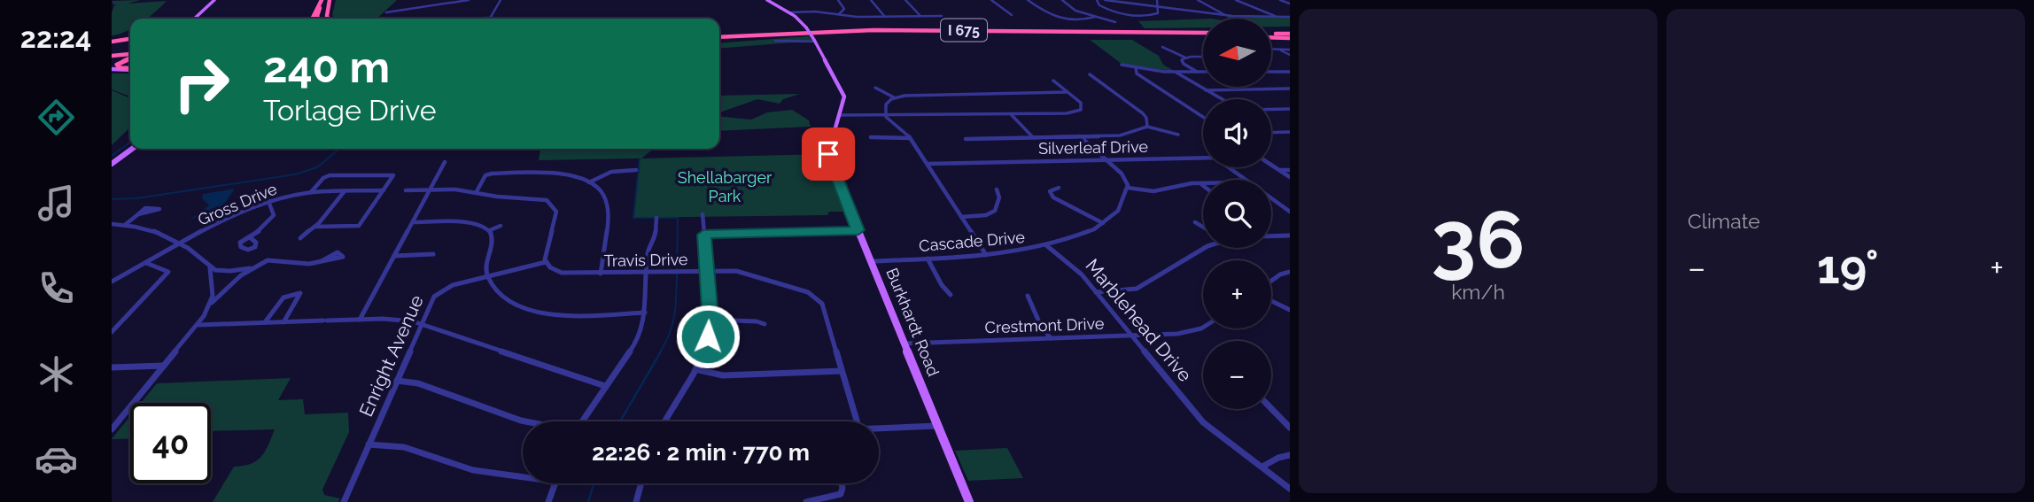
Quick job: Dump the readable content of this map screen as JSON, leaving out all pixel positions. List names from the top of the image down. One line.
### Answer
{"streets":{"highway":["I 675"],"main road":["Burkhardt Road"],"street":["Silverleaf Drive","Gross Drive","Cascade Drive","Travis Drive","Marblehead Drive","Crestmont Drive","Enright Avenue"]},"crossings":[["Cascade Drive","Marblehead Drive"],["Cascade Drive","Burkhardt Road"],["Travis Drive","Enright Avenue"],["Marblehead Drive","Crestmont Drive"],["Burkhardt Road","Crestmont Drive"]],"parks":["Shellabarger Park"],"north":"left","page":{"tabs":"22:24","tile":[["36","km/h"],"Climate"],"map_buttons":["+","−"],"turn":["240 m","Torlage Drive"],"heat":["−","19°","+"],"limit":"40","trip":"22:26 · 2 min · 770 m"}}
